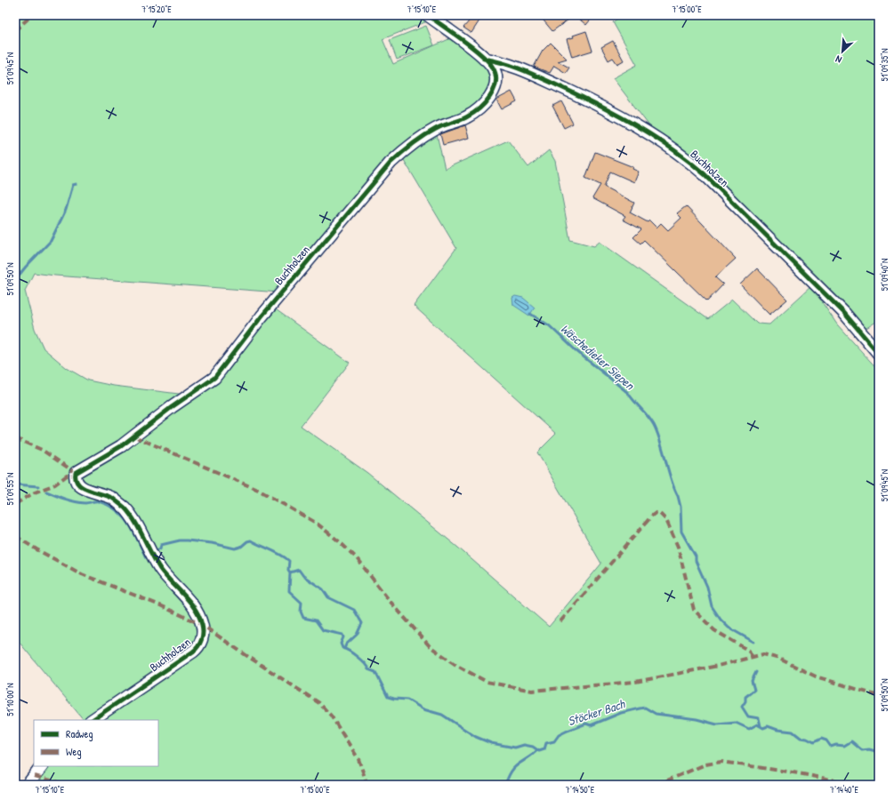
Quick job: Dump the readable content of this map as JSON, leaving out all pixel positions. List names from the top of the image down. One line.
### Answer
{"streets":{"street":["Buchholzen"]},"water":["Wäschedieker Siepen","Stöcker Bach"],"legend":["Radweg","Weg"],"north":"bottom left","coordinates":["7°15'20\"E","7°15'10\"E","7°15'00\"E","51°09'35\"N","51°09'45\"N","51°09'40\"N","51°09'50\"N","51°09'55\"N","51°10'00\"N","7°14'50\"E","7°14'40\"E"]}
